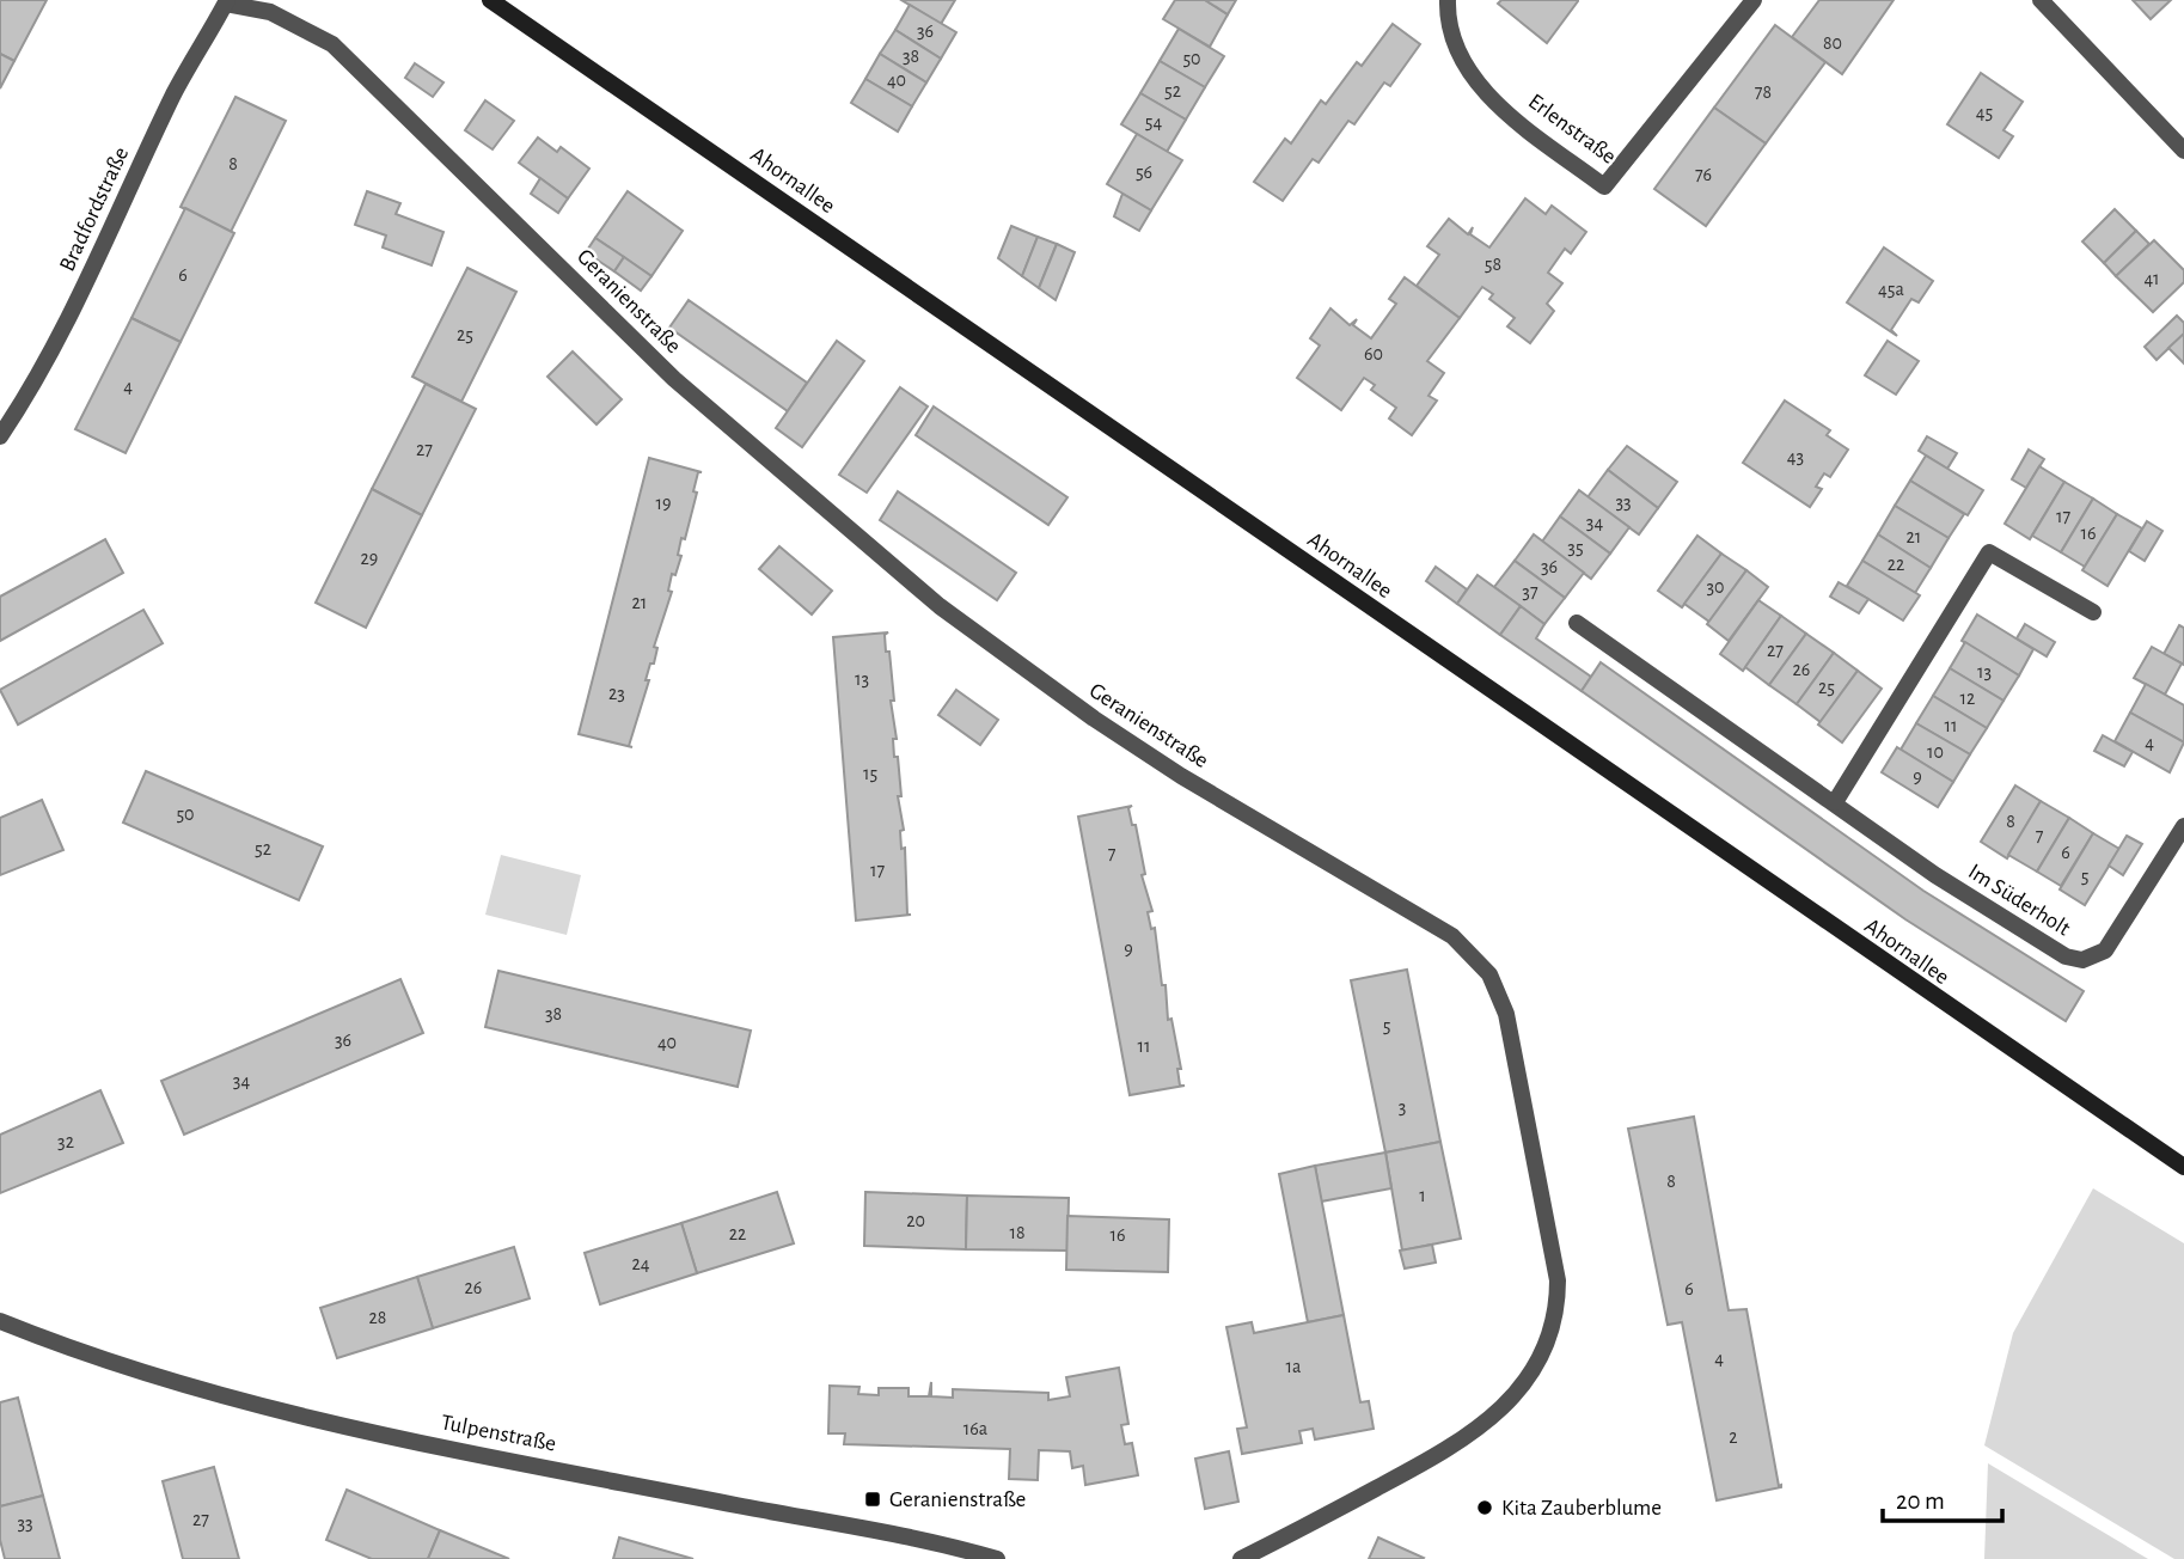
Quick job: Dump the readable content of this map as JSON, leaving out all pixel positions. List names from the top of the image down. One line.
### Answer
{"streets":{"main road":["Ahornallee"],"street":["Erlenstraße","Bradfordstraße","Geranienstraße","Im Süderholt","Tulpenstraße"]},"crossings":[["Bradfordstraße","Geranienstraße"]],"places":{"transit":["Geranienstraße"],"other":["Kita Zauberblume"]},"house_numbers":["36","80","38","50","40","52","78","45","54","8","56","76","58","6","41","45a","25","60","4","27","43","33","19","17","34","16","21","35","29","22","36","30","37","21","27","26","13","13","25","23","12","11","4","10","15","9","50","8","7","52","6","7","17","5","9","38","5","36","40","11","34","3","32","8","1","20","18","22","16","24","26","6","28","4","1a","16a","2","27","33"],"scale_bar":"20 m"}
